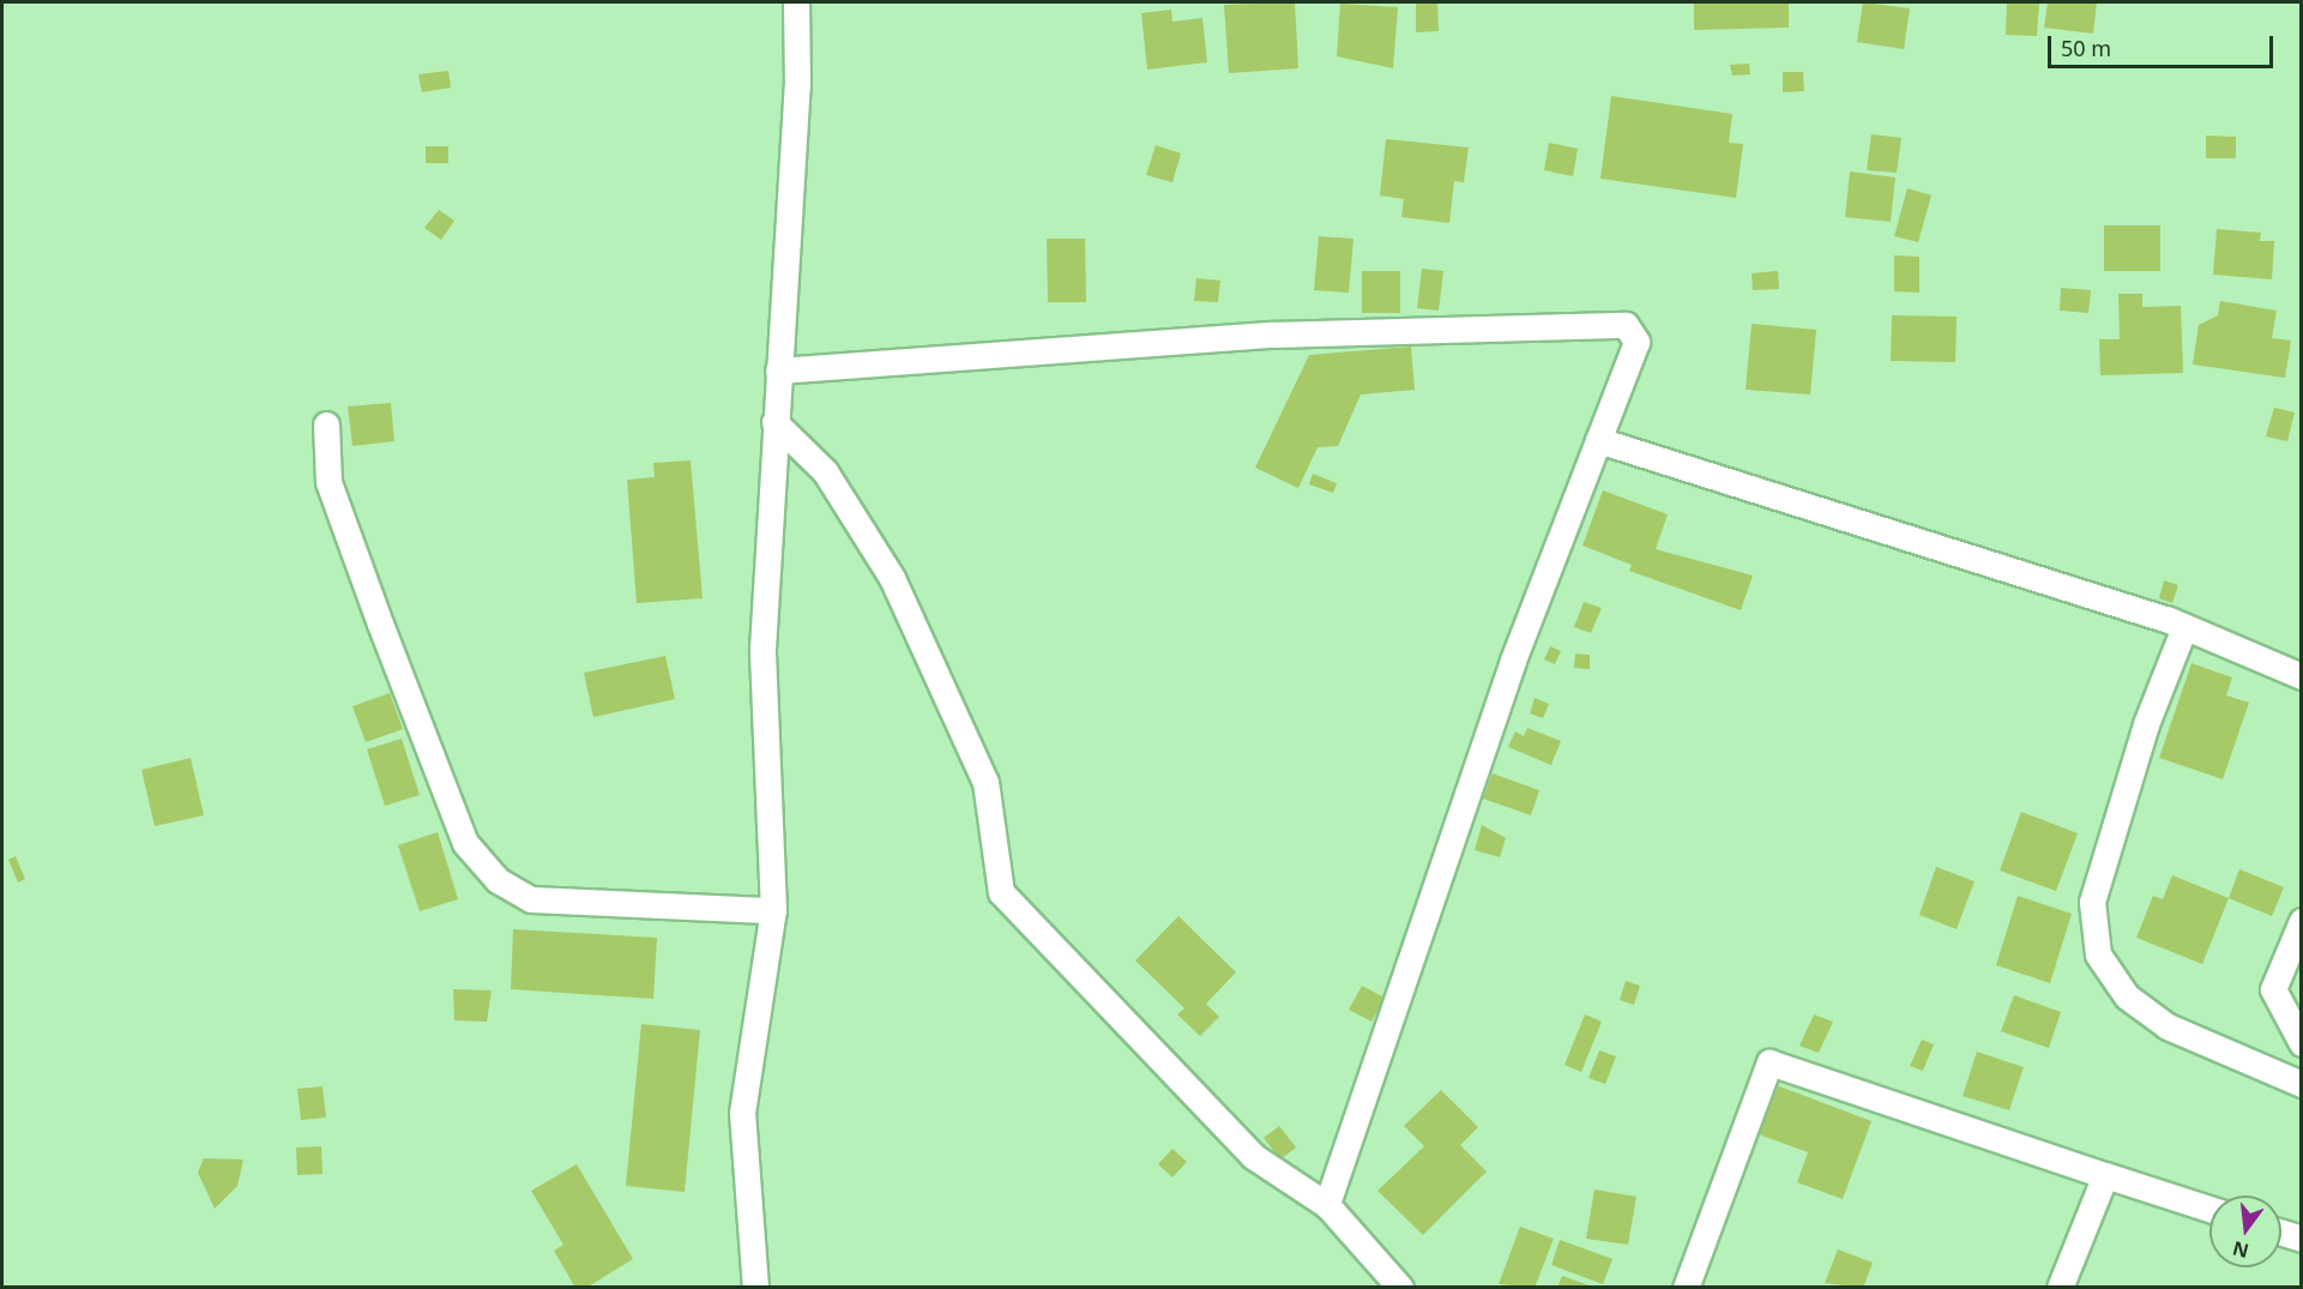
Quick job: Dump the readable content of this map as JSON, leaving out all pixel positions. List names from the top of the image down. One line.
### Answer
{"scale_bar":"50 m","north":"bottom"}
